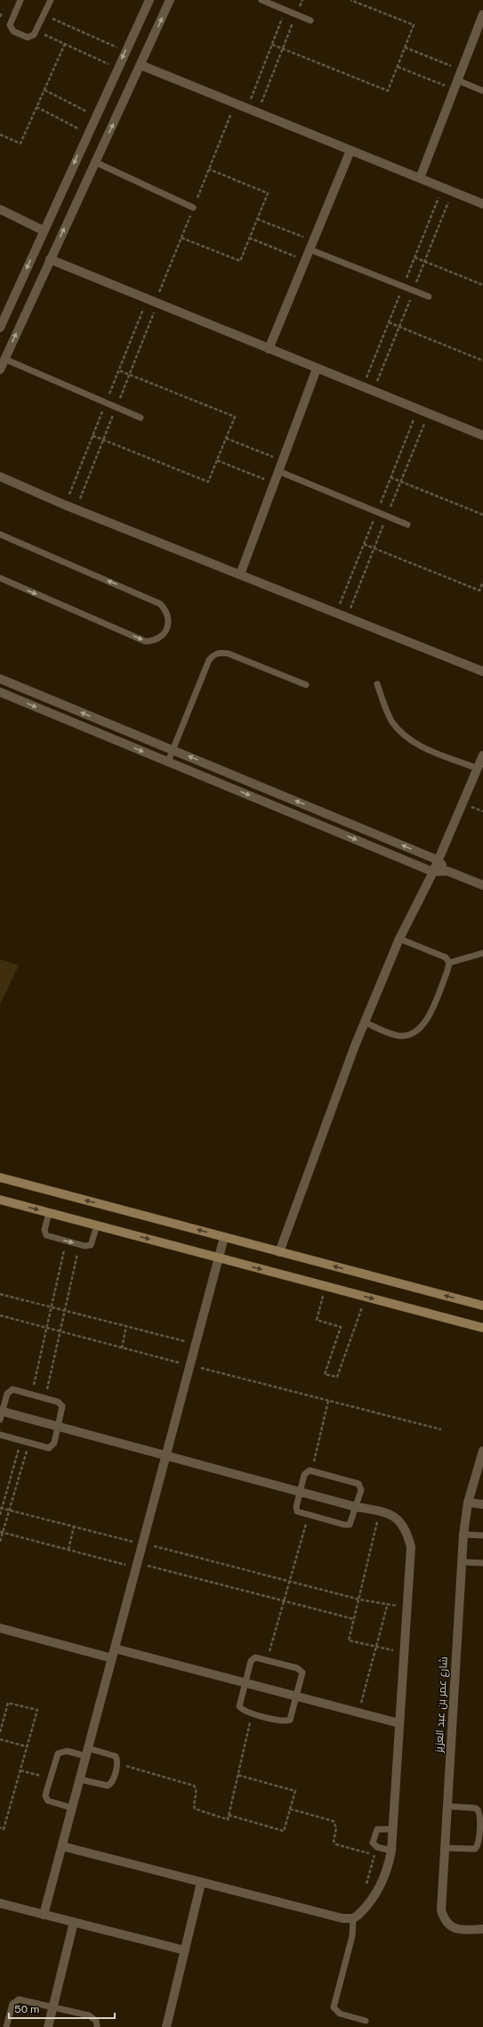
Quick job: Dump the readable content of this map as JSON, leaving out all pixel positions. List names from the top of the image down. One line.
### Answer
{"streets":{"street":["شارع عمر بن عبد العزيز"]},"scale_bar":"50 m"}
